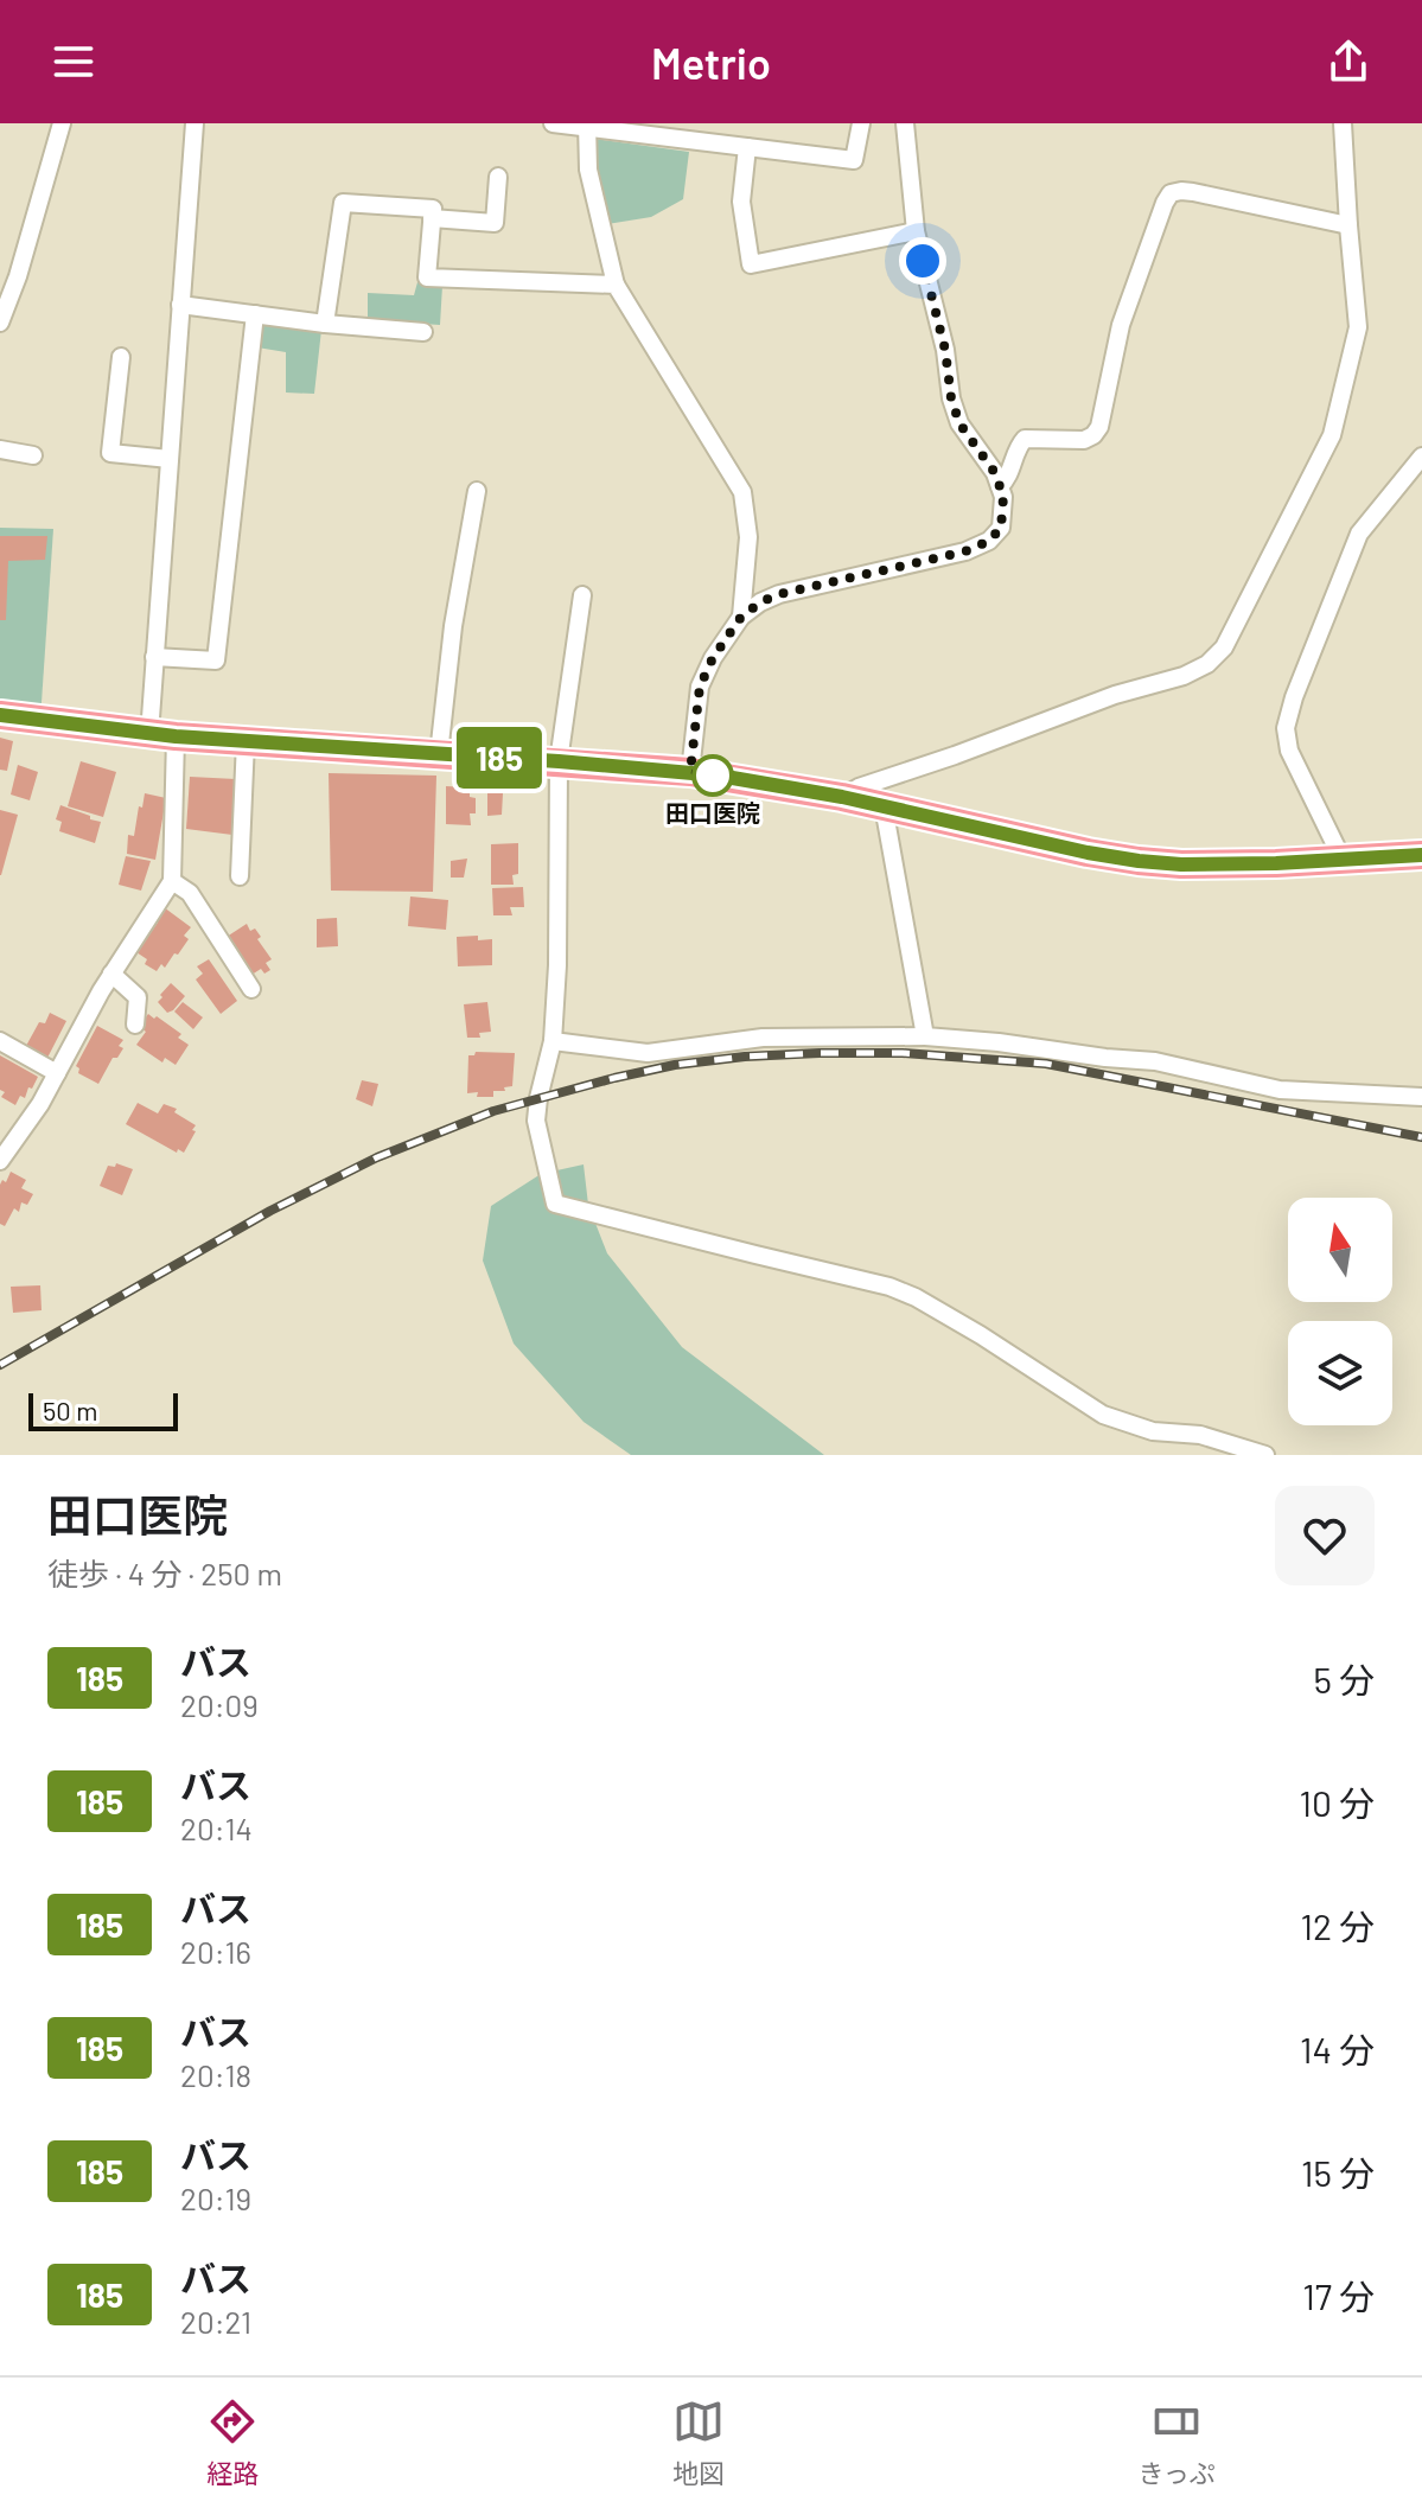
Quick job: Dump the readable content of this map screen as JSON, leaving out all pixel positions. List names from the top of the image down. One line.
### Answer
{"places":["田口医院"],"lines":["bus line 185"],"scale_bar":"50 m","north":"top","page":{"header":"Metrio","on_map":"185","scale":"50 m","heading":["田口医院","徒歩 · 4 分 · 250 m"],"list":[{"mark":"185","name":"バス","note":"20:09","value":"5 分"},{"mark":"185","name":"バス","note":"20:14","value":"10 分"},{"mark":"185","name":"バス","note":"20:16","value":"12 分"},{"mark":"185","name":"バス","note":"20:18","value":"14 分"},{"mark":"185","name":"バス","note":"20:19","value":"15 分"},{"mark":"185","name":"バス","note":"20:21","value":"17 分"}],"tabs":["経路","地図","きっぷ"]}}
